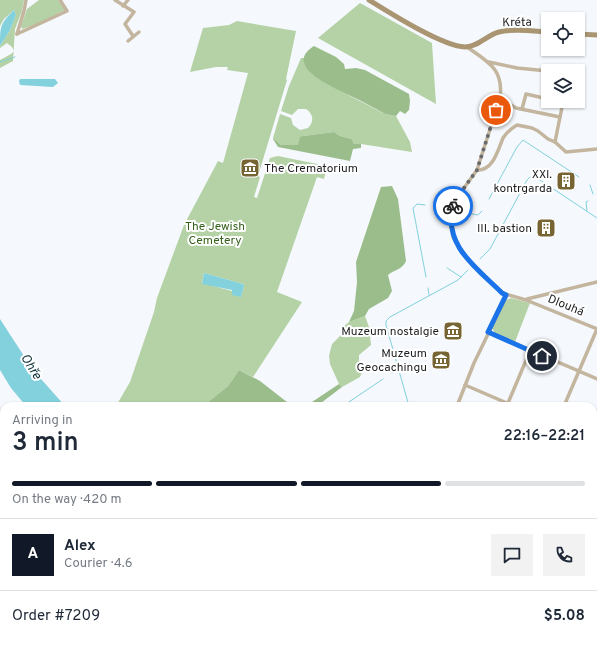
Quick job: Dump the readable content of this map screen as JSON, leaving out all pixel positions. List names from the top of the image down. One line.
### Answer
{"streets":{"street":["Kréta","Dlouhá"]},"water":["Ohře"],"parks":["The Jewish Cemetery"],"places":{"museum":["The Crematorium","Muzeum nostalgie","Muzeum Geocachingu"],"building":["XXI. kontrgarda","III. bastion"]},"page":{"heading":["3 min","Arriving in","22:16–22:21"],"panel":["Alex","Courier · 4.6","Order #7209","$5.08"],"bar":"On the way · 420 m","round":"A"}}
